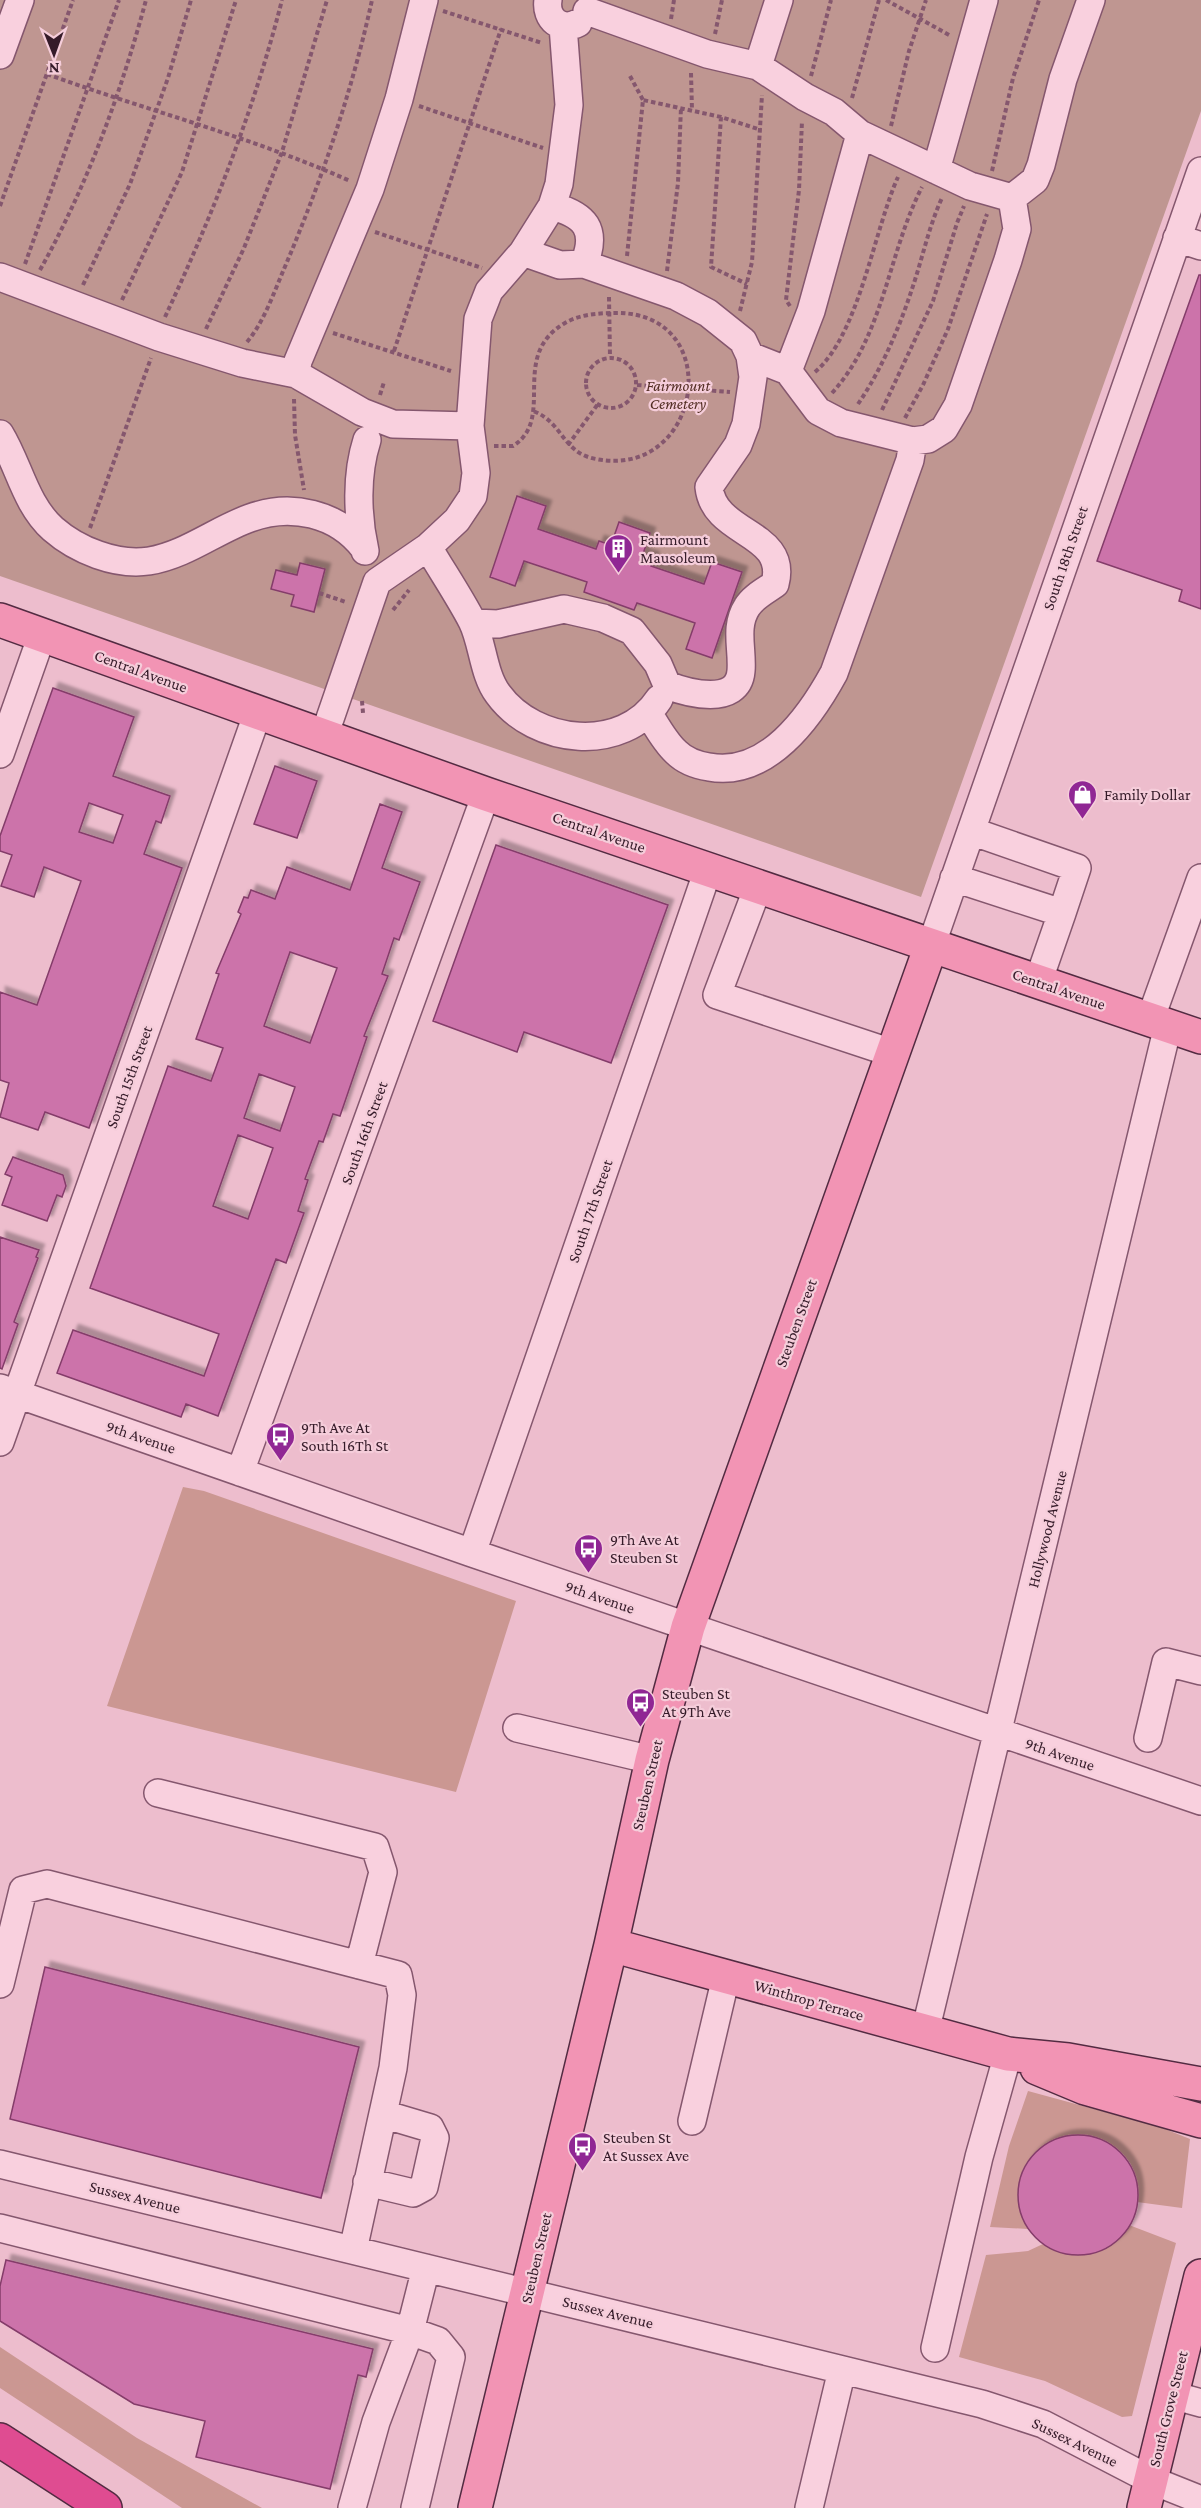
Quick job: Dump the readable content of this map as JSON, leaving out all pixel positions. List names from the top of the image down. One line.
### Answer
{"streets":{"main road":["Central Avenue","Steuben Street","Winthrop Terrace","South Grove Street"],"street":["South 18th Street","South 15th Street","South 16th Street","South 17th Street","9th Avenue","Hollywood Avenue","Sussex Avenue"]},"crossings":[["South 18th Street","Central Avenue"],["South 18th Street","Steuben Street"],["Central Avenue","South 15th Street"],["Central Avenue","South 16th Street"],["Central Avenue","South 17th Street"],["Central Avenue","Steuben Street"],["Central Avenue","Hollywood Avenue"],["South 15th Street","9th Avenue"],["South 16th Street","9th Avenue"],["South 17th Street","9th Avenue"],["Steuben Street","9th Avenue"],["Steuben Street","Winthrop Terrace"],["Steuben Street","Sussex Avenue"],["9th Avenue","Hollywood Avenue"],["Hollywood Avenue","Winthrop Terrace"],["Sussex Avenue","South Grove Street"]],"parks":["Fairmount Cemetery"],"places":{"building":["Fairmount Mausoleum"],"shop":["Family Dollar"],"bus stop":["9Th Ave At South 16Th St","9Th Ave At Steuben St","Steuben St At 9Th Ave","Steuben St At Sussex Ave"]},"north":"bottom"}
